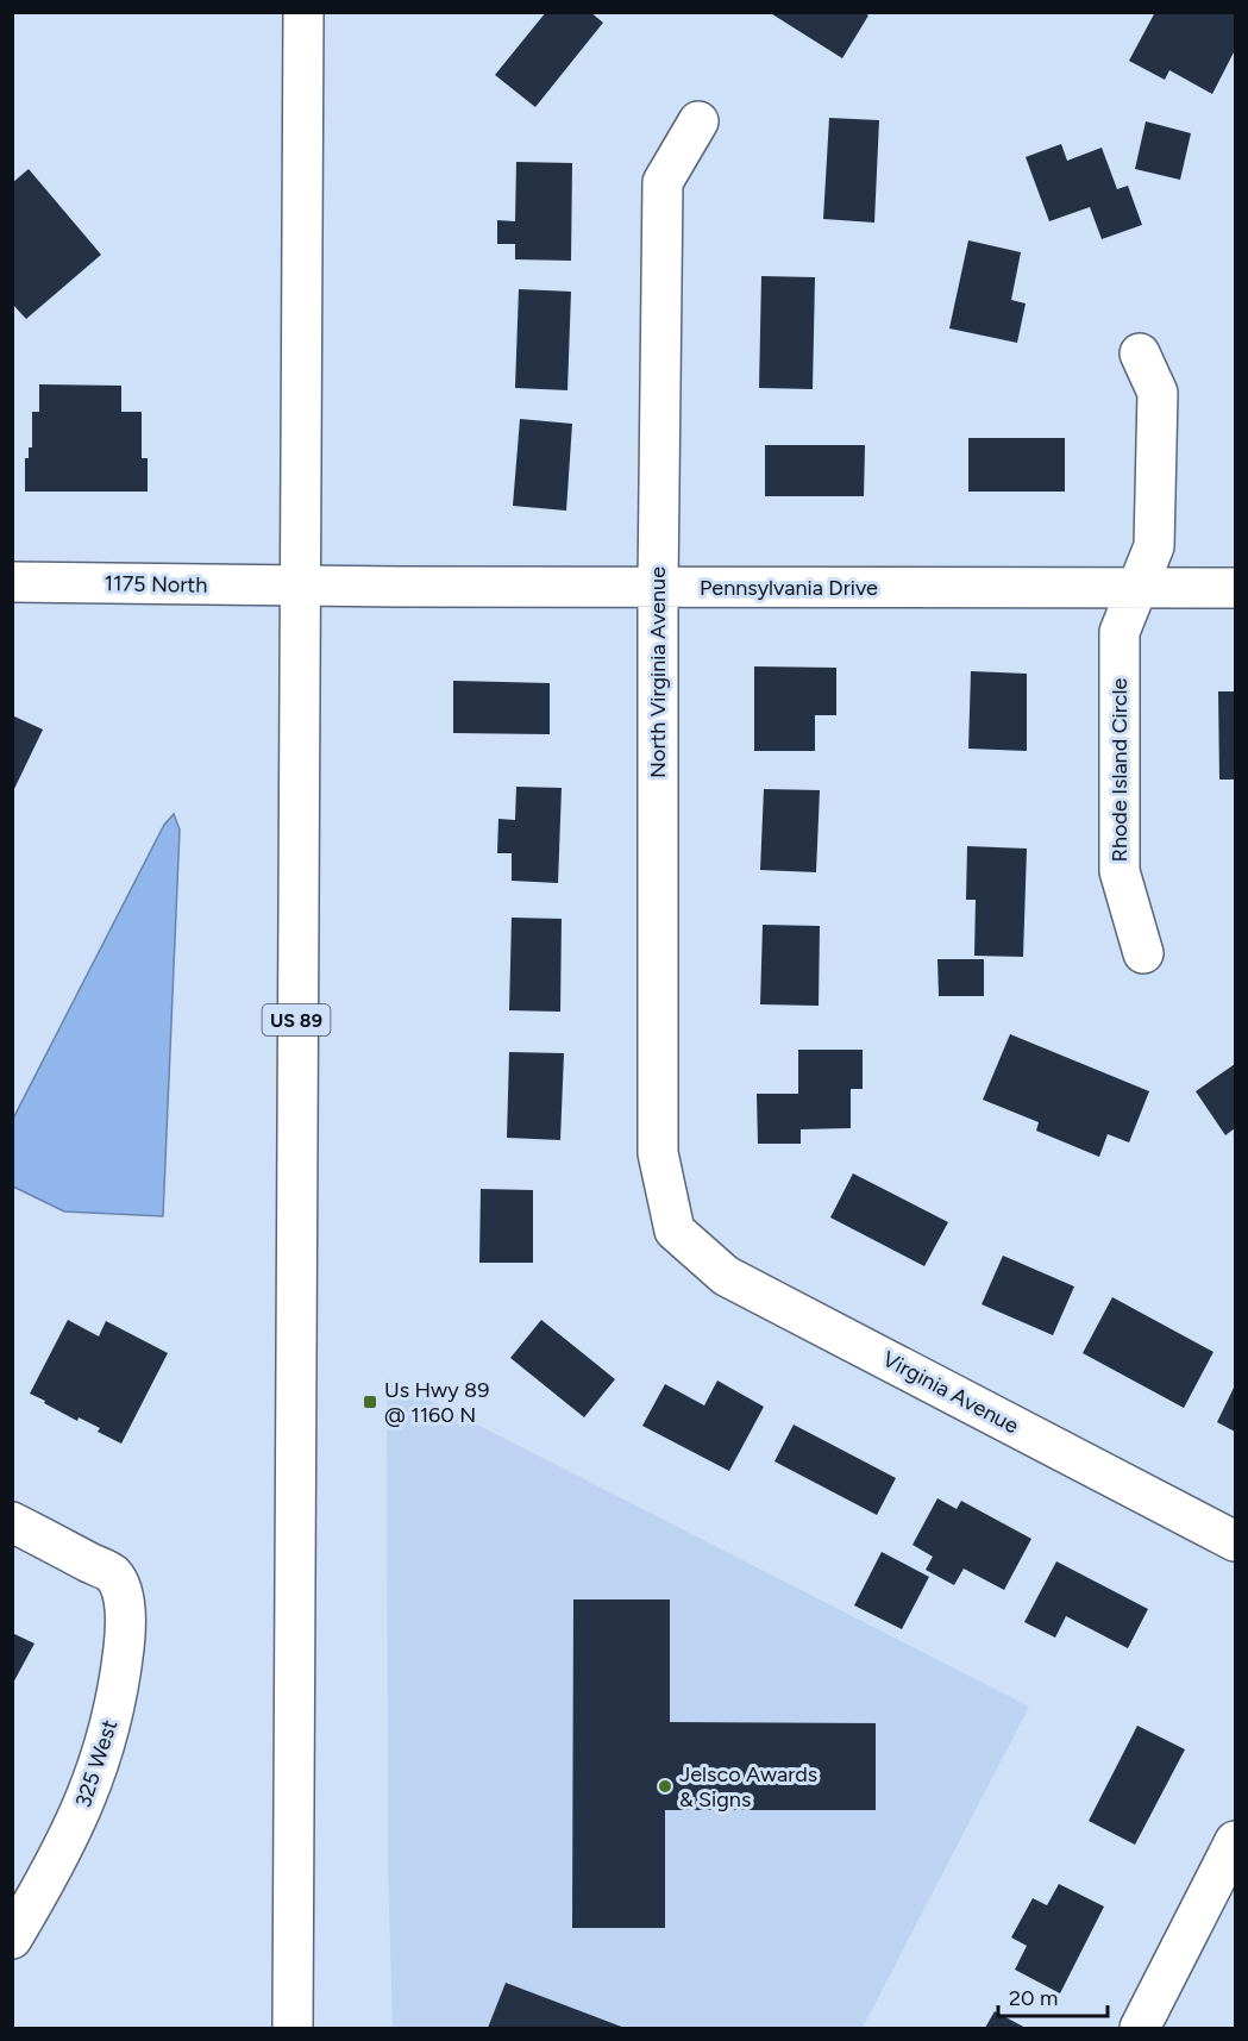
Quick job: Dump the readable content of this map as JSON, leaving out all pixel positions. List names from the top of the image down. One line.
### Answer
{"streets":{"street":["1175 North","Pennsylvania Drive","North Virginia Avenue","Rhode Island Circle","US 89","Virginia Avenue","325 West"]},"crossings":[["1175 North","Pennsylvania Drive"],["1175 North","US 89"],["Pennsylvania Drive","North Virginia Avenue"],["Pennsylvania Drive","Rhode Island Circle"],["Pennsylvania Drive","US 89"],["North Virginia Avenue","Virginia Avenue"]],"places":{"transit":["Us Hwy 89 @ 1160 N"],"other":["Jelsco Awards & Signs"]},"scale_bar":"20 m"}
